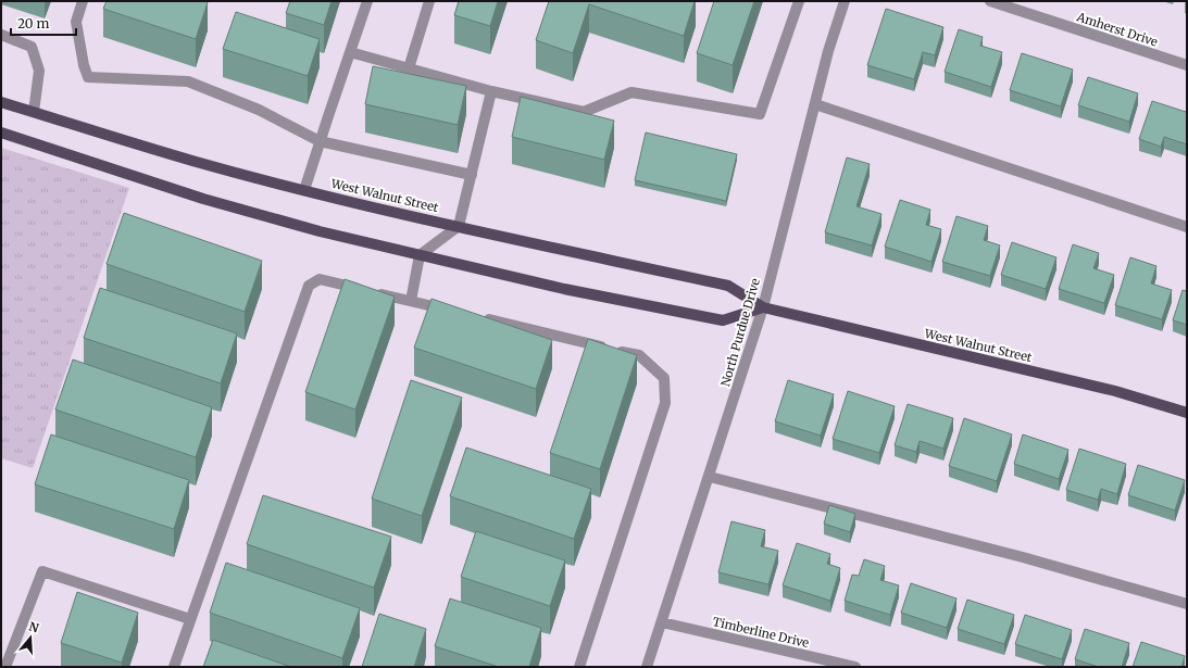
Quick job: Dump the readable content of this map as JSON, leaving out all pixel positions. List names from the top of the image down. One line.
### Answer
{"streets":{"main road":["West Walnut Street"],"street":["Amherst Drive","North Purdue Drive","Timberline Drive"]},"crossings":[["West Walnut Street","North Purdue Drive"],["North Purdue Drive","Timberline Drive"]],"scale_bar":"20 m","north":"top"}
